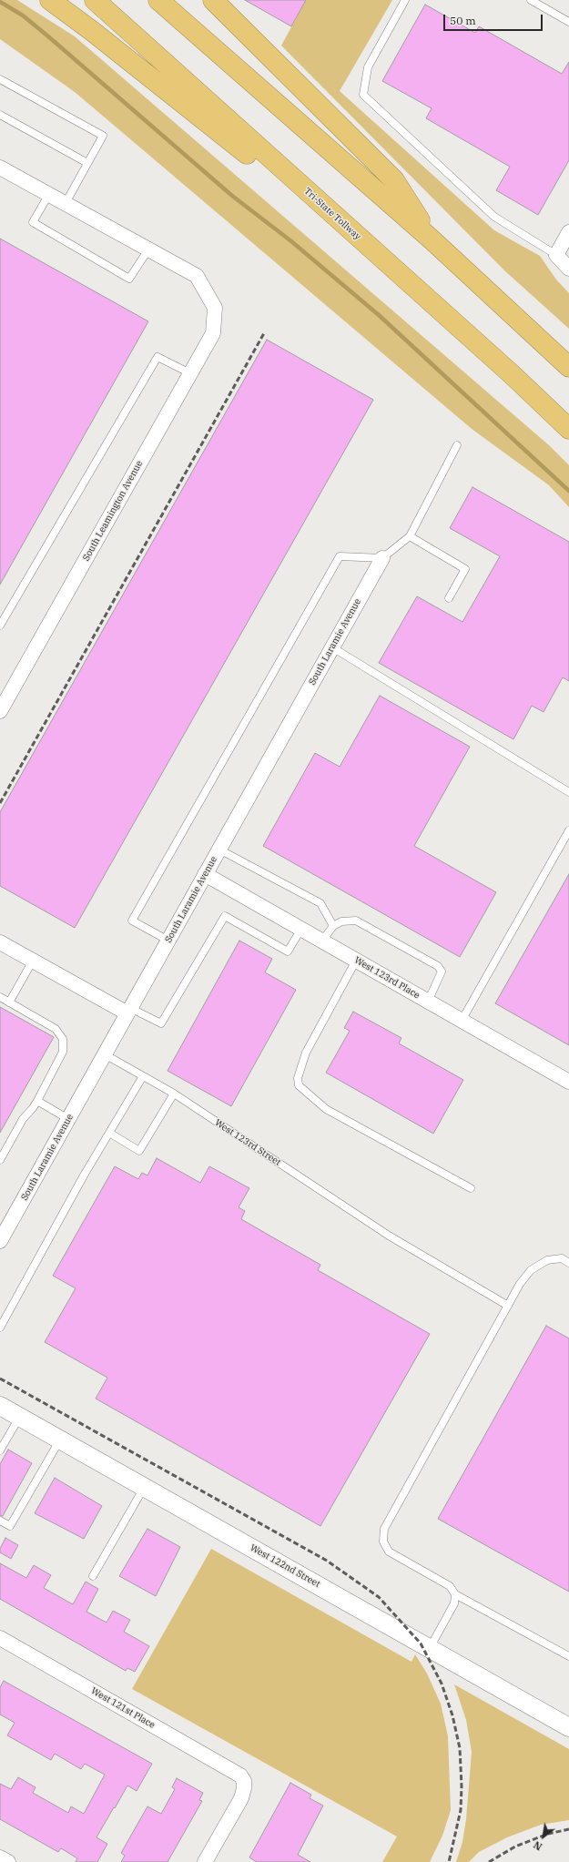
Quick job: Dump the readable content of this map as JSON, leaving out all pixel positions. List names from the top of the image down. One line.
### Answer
{"streets":{"highway":["Tri-State Tollway"],"street":["South Leamington Avenue","South Laramie Avenue","West 123rd Place","West 122nd Street","West 121st Place"],"lane":["West 123rd Street"]},"crossings":[["South Laramie Avenue","West 123rd Place"],["South Laramie Avenue","West 123rd Street"]],"scale_bar":"50 m","north":"bottom left"}
